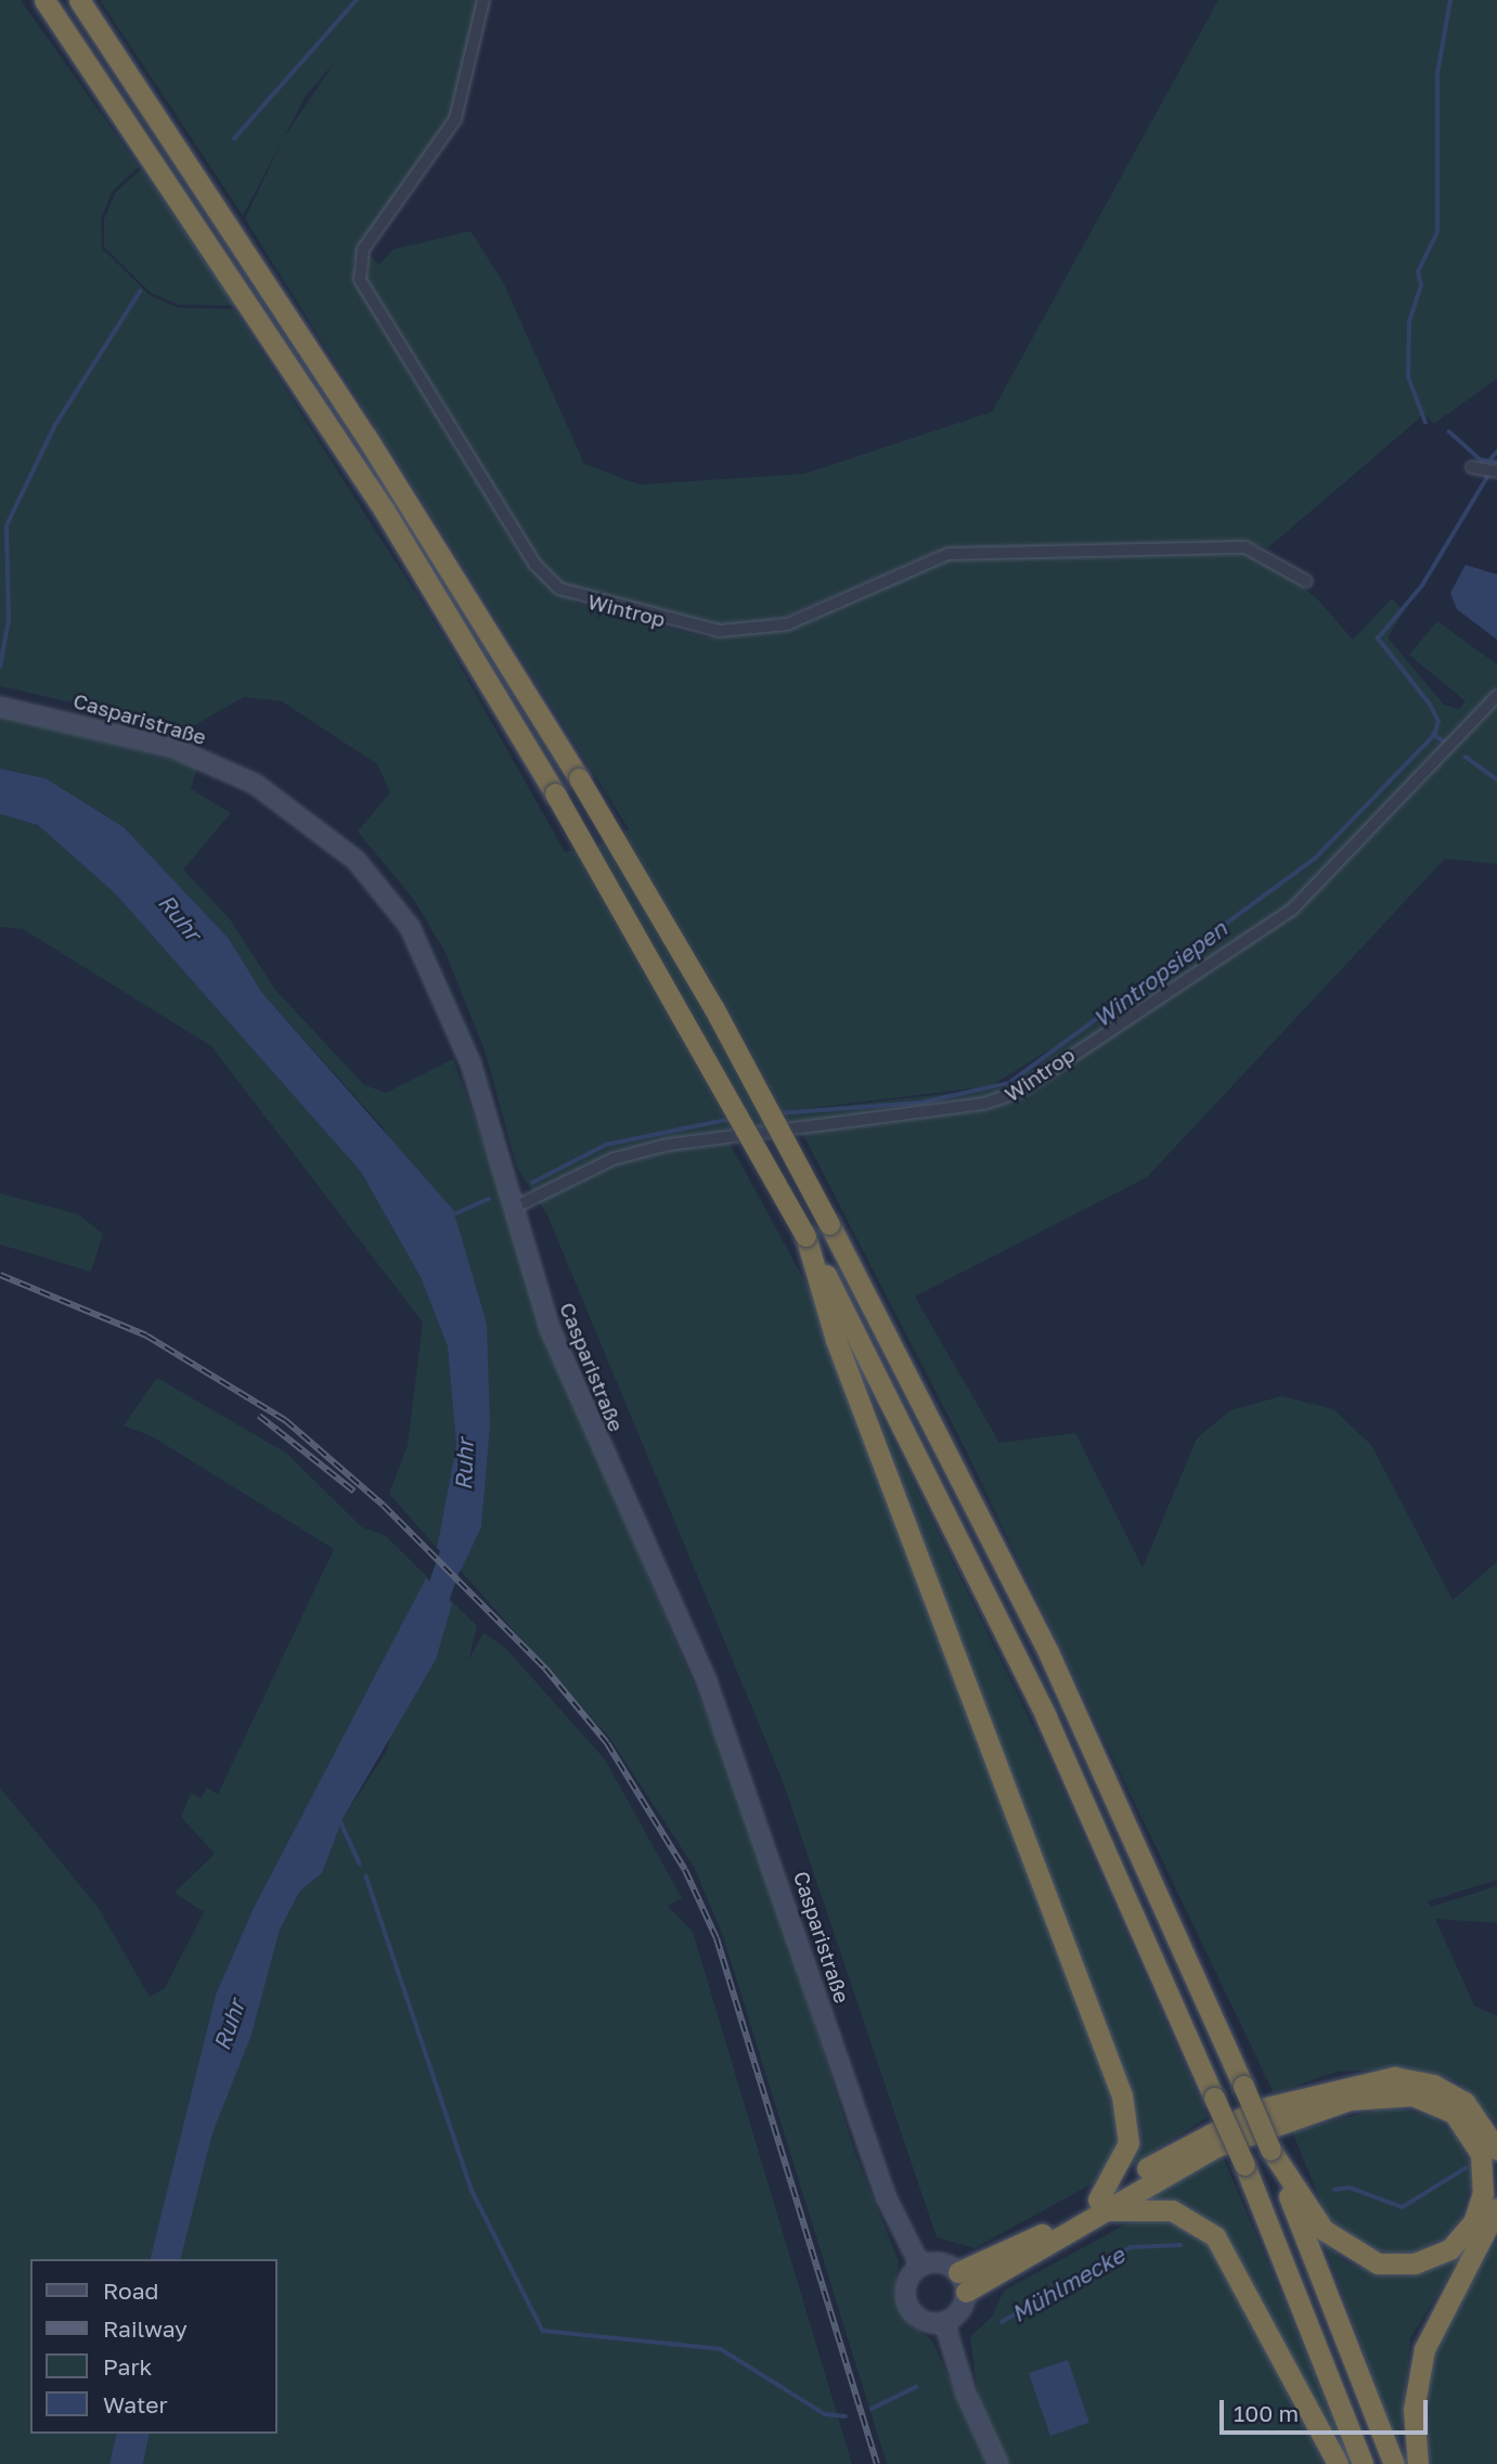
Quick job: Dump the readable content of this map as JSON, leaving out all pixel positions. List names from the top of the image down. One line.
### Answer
{"streets":{"main road":["Casparistraße"],"street":["Wintrop"]},"crossings":[["Wintrop","Casparistraße"]],"water":["Ruhr","Wintropsiepen","Mühlmecke"],"legend":["Road","Railway","Park","Water"],"scale_bar":"100 m"}
